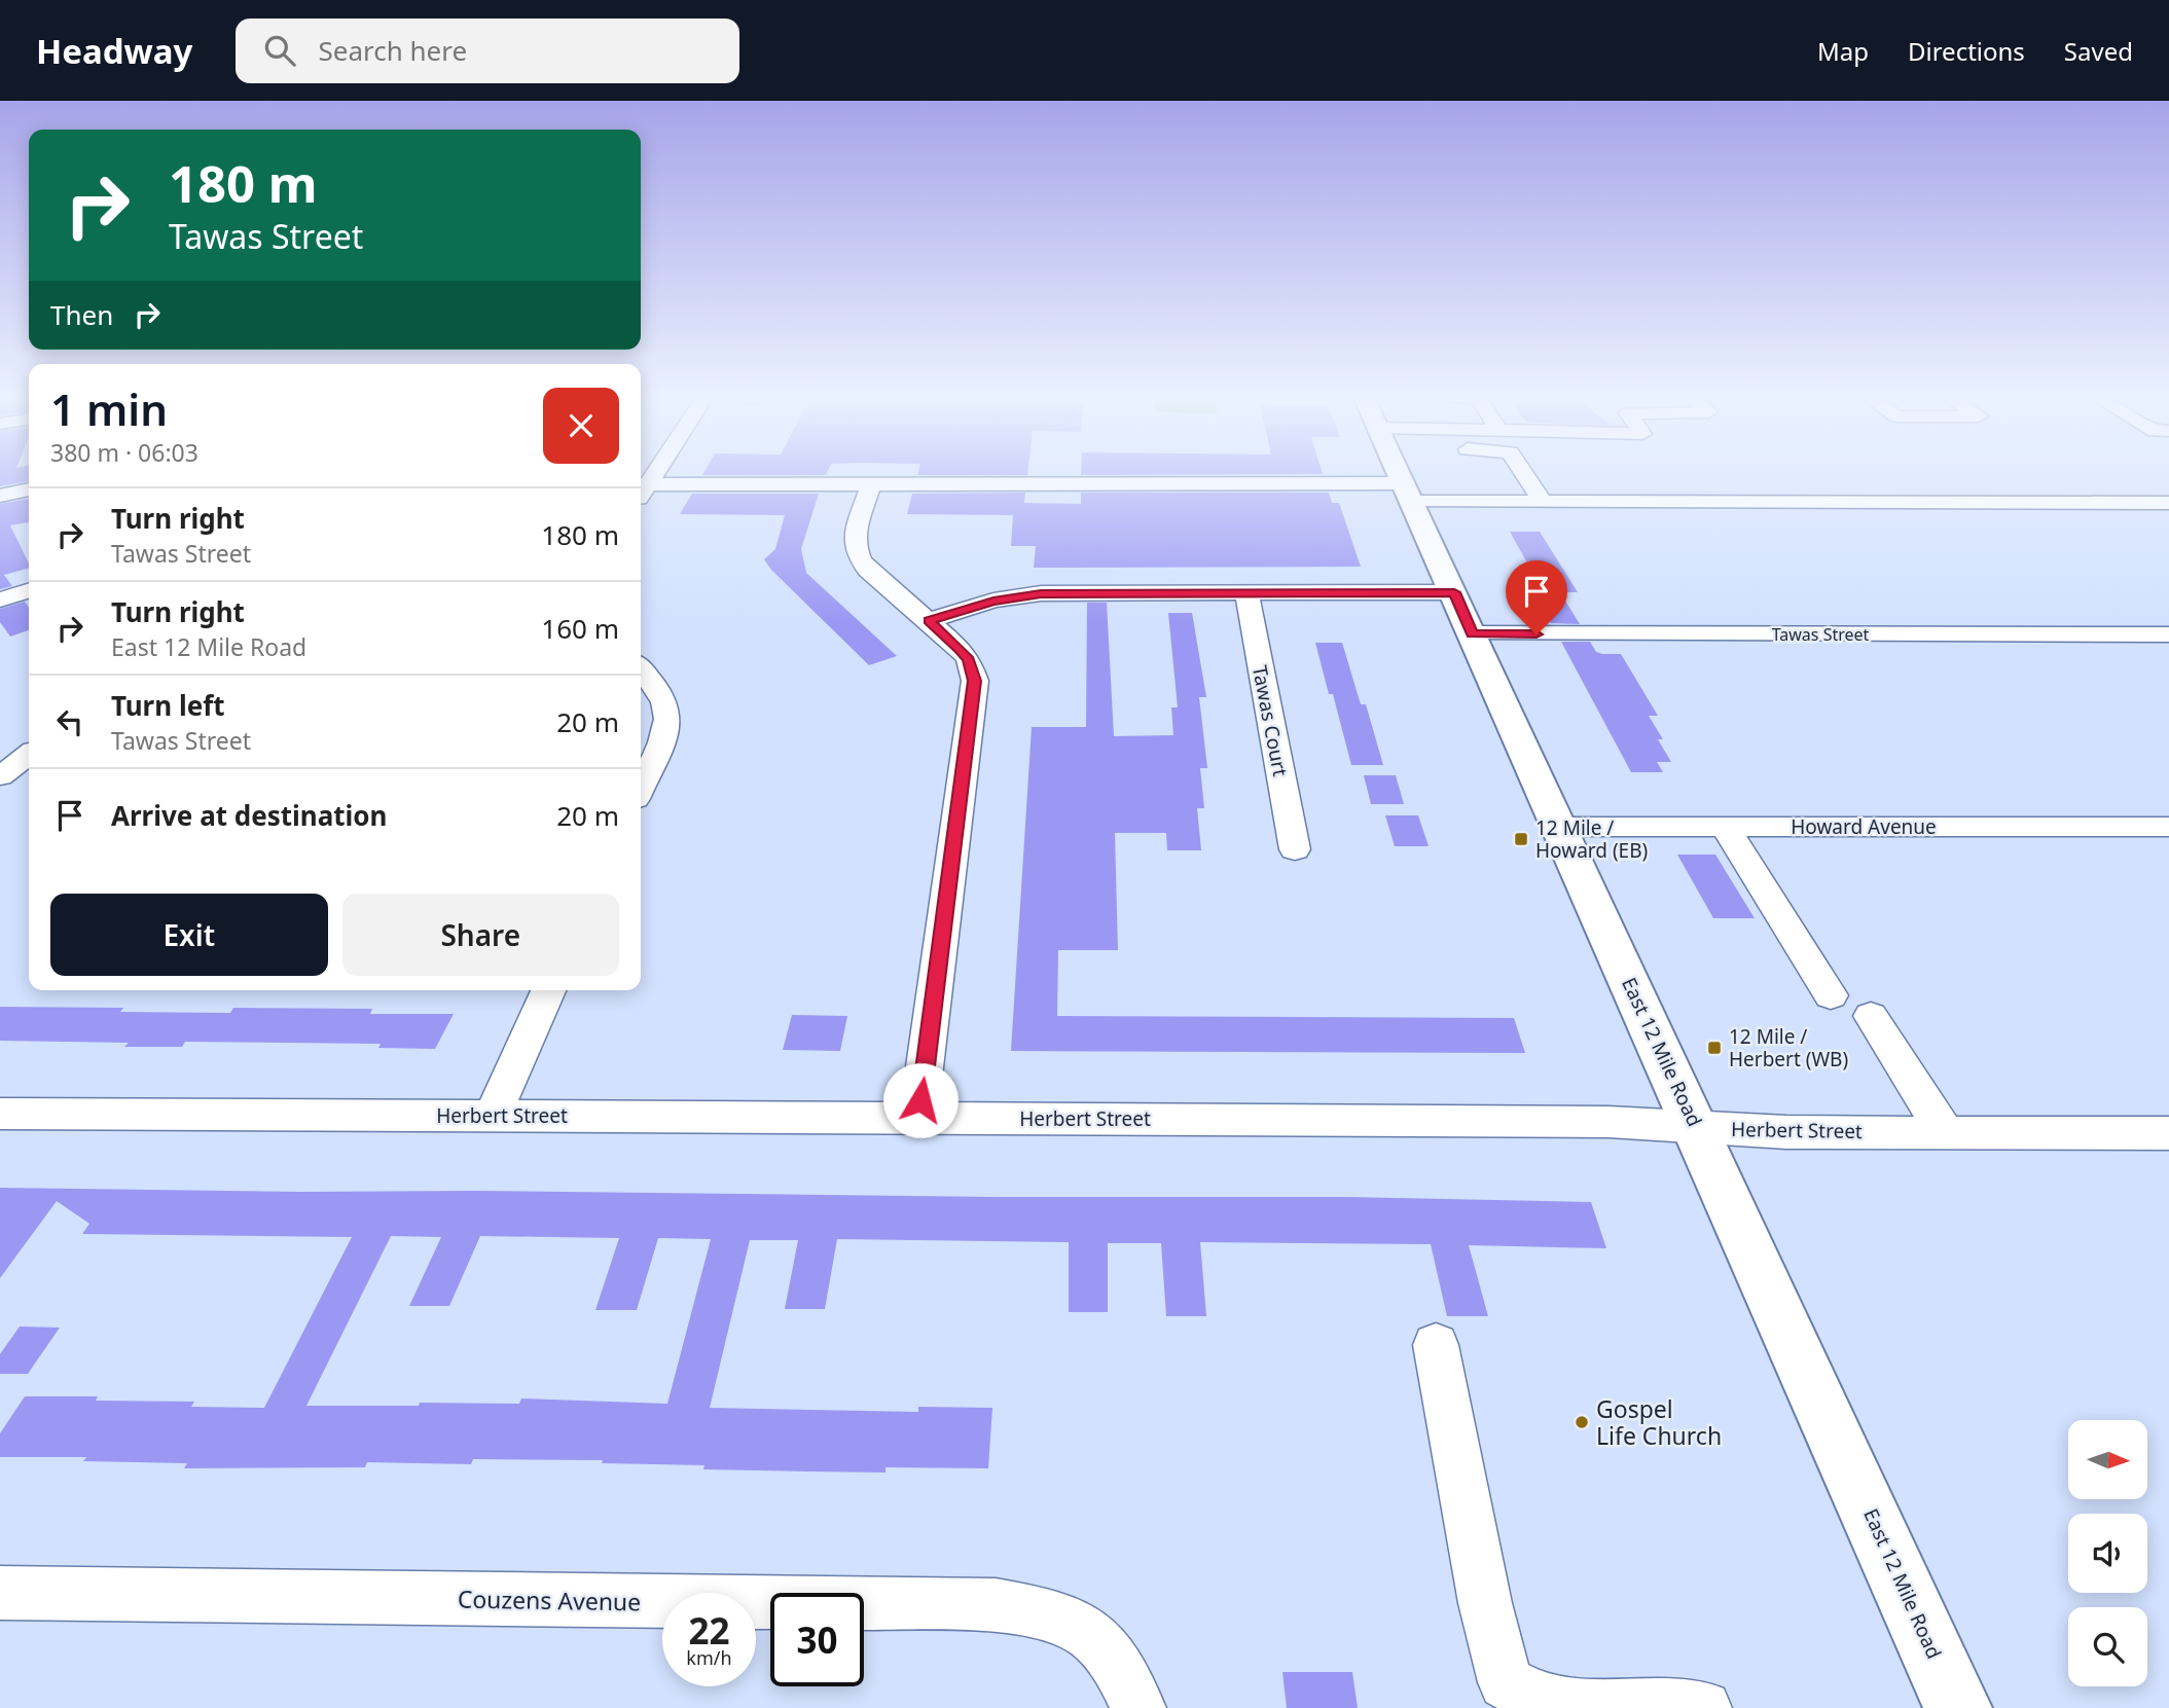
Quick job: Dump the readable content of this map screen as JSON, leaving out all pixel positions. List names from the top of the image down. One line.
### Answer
{"streets":{"main road":["East 12 Mile Road"],"street":["Tawas Street","Tawas Court","Howard Avenue","Herbert Street","Couzens Avenue"]},"crossings":[["Tawas Street","East 12 Mile Road"],["Howard Avenue","East 12 Mile Road"],["East 12 Mile Road","Herbert Street"]],"places":{"transit":["12 Mile / Howard (EB)","12 Mile / Herbert (WB)"],"other":["Gospel Life Church"]},"north":"right","page":{"header":"Headway","search":"Search here","nav":["Map","Directions","Saved"],"turn":["180 m","Tawas Street"],"then":"Then","heading":["1 min","380 m · 06:03"],"list":[{"name":"Turn right","note":"Tawas Street","value":"180 m"},{"name":"Turn right","note":"East 12 Mile Road","value":"160 m"},{"name":"Turn left","note":"Tawas Street","value":"20 m"},{"name":"Arrive at destination","value":"20 m"}],"buttons":["Exit","Share"],"speed":"22 km/h","limit":"30"}}
